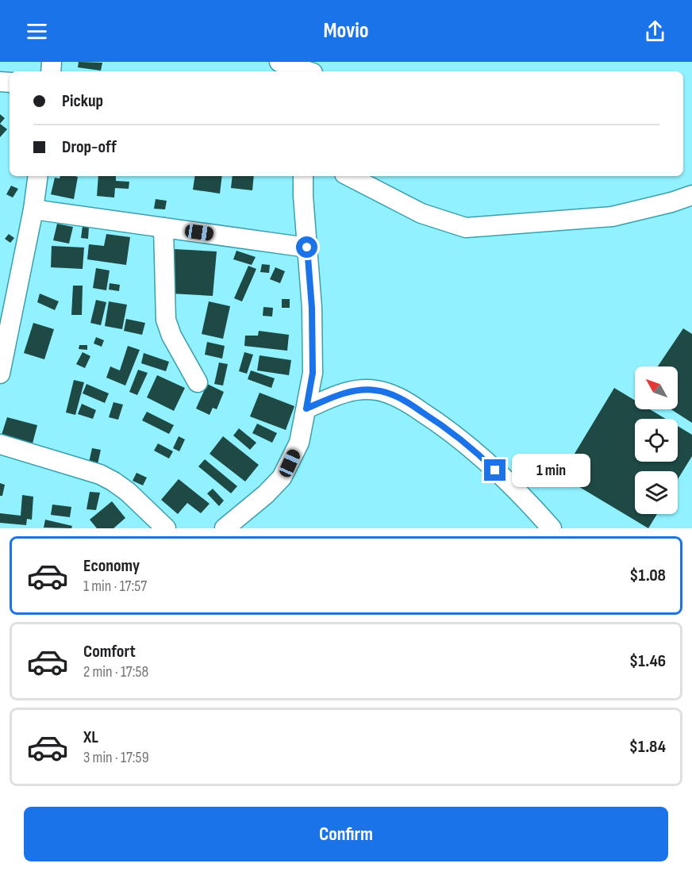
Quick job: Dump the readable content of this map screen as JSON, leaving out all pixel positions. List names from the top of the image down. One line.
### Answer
{"north":"top left","page":{"header":"Movio","banner":["Pickup","Drop-off"],"bubble":"1 min","list":[{"name":"Economy","note":"1 min · 17:57","value":"$1.08"},{"name":"Comfort","note":"2 min · 17:58","value":"$1.46"},{"name":"XL","note":"3 min · 17:59","value":"$1.84"}],"buttons":"Confirm"}}
